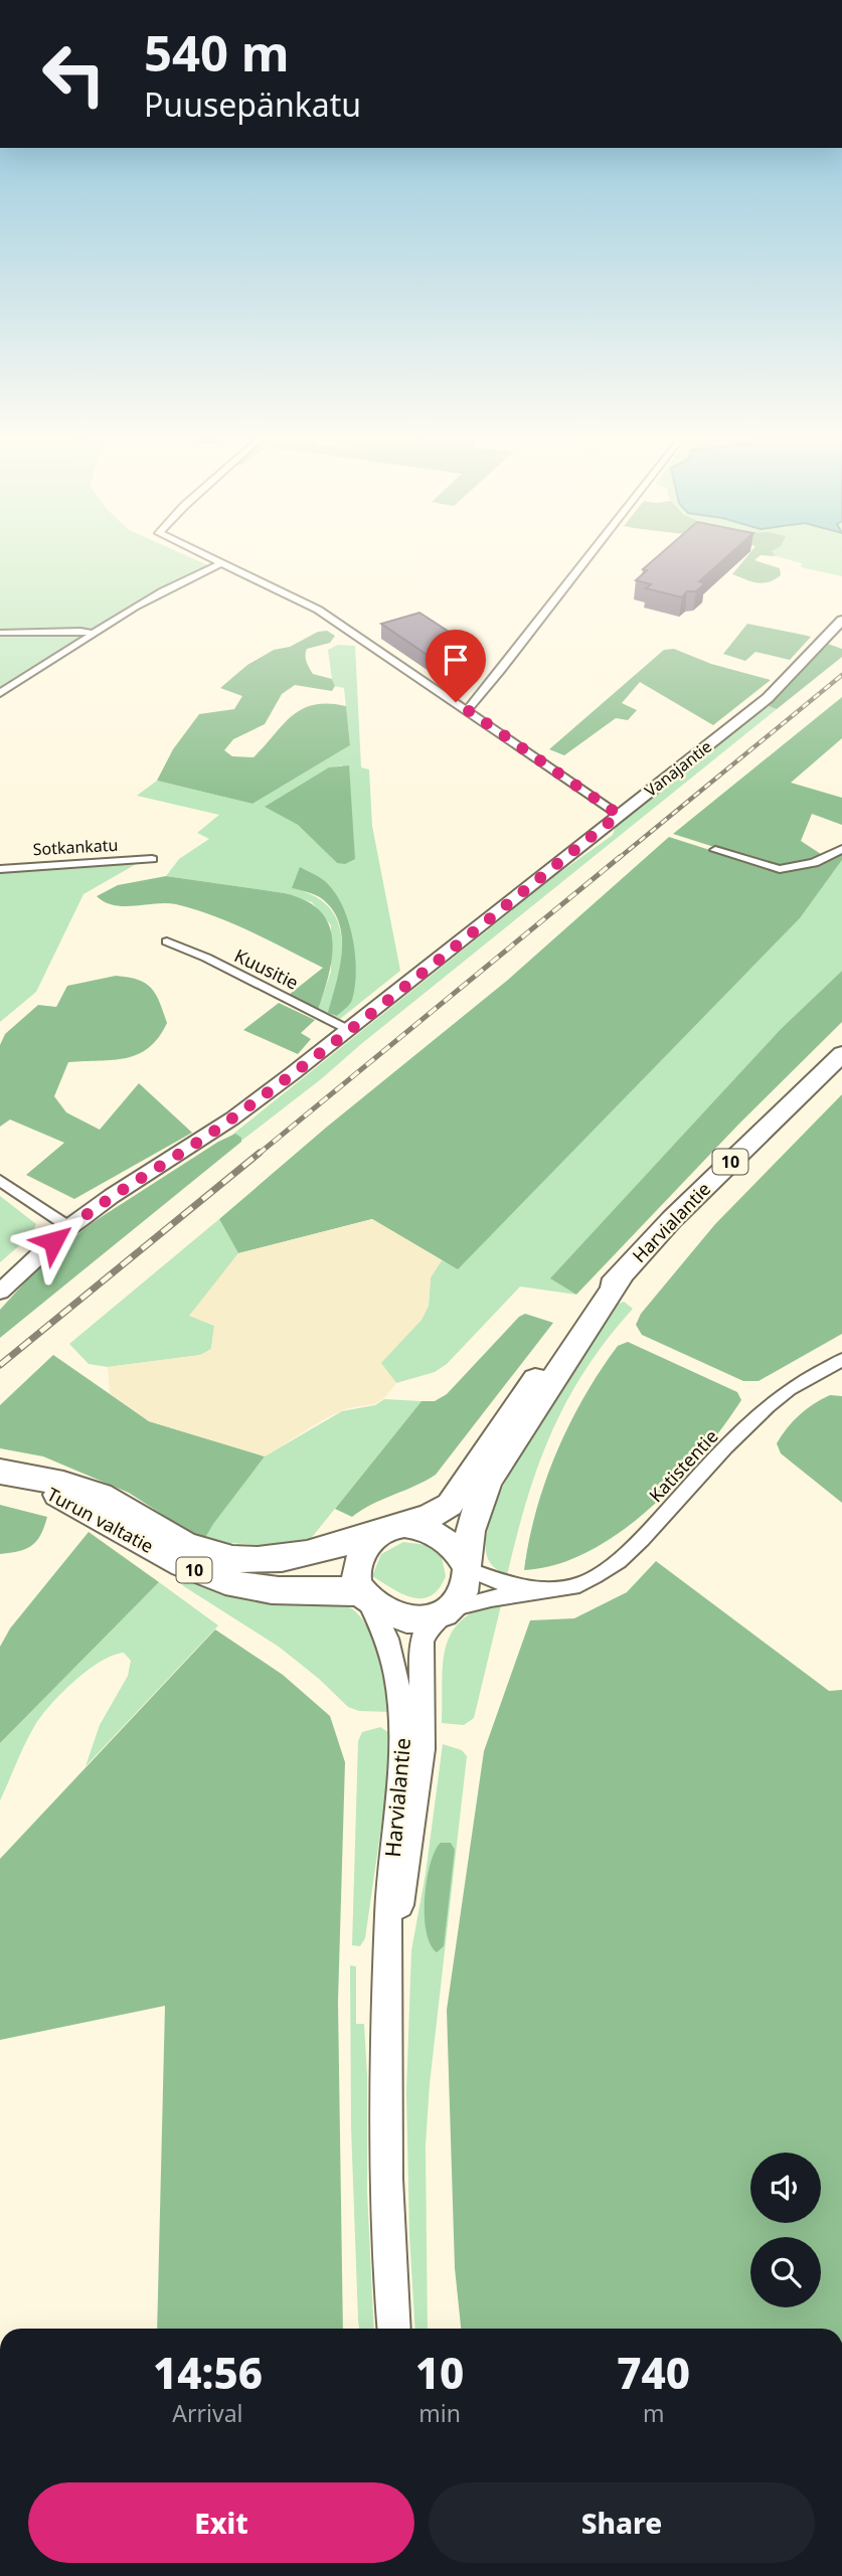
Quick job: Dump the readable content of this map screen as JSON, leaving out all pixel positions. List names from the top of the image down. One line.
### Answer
{"streets":{"highway":["10","Harvialantie","Turun valtatie"],"street":["Vanajantie","Sotkankatu","Kuusitie","Katistentie"]},"crossings":[["Vanajantie","Kuusitie"],["10","Harvialantie"],["10","Katistentie"],["10","Turun valtatie"],["Harvialantie","Katistentie"],["Harvialantie","Turun valtatie"],["Katistentie","Turun valtatie"]],"page":{"turn":["540 m","Puusepänkatu"],"eta":["14:56","Arrival","10","min","740","m"],"buttons":["Exit","Share"]}}
